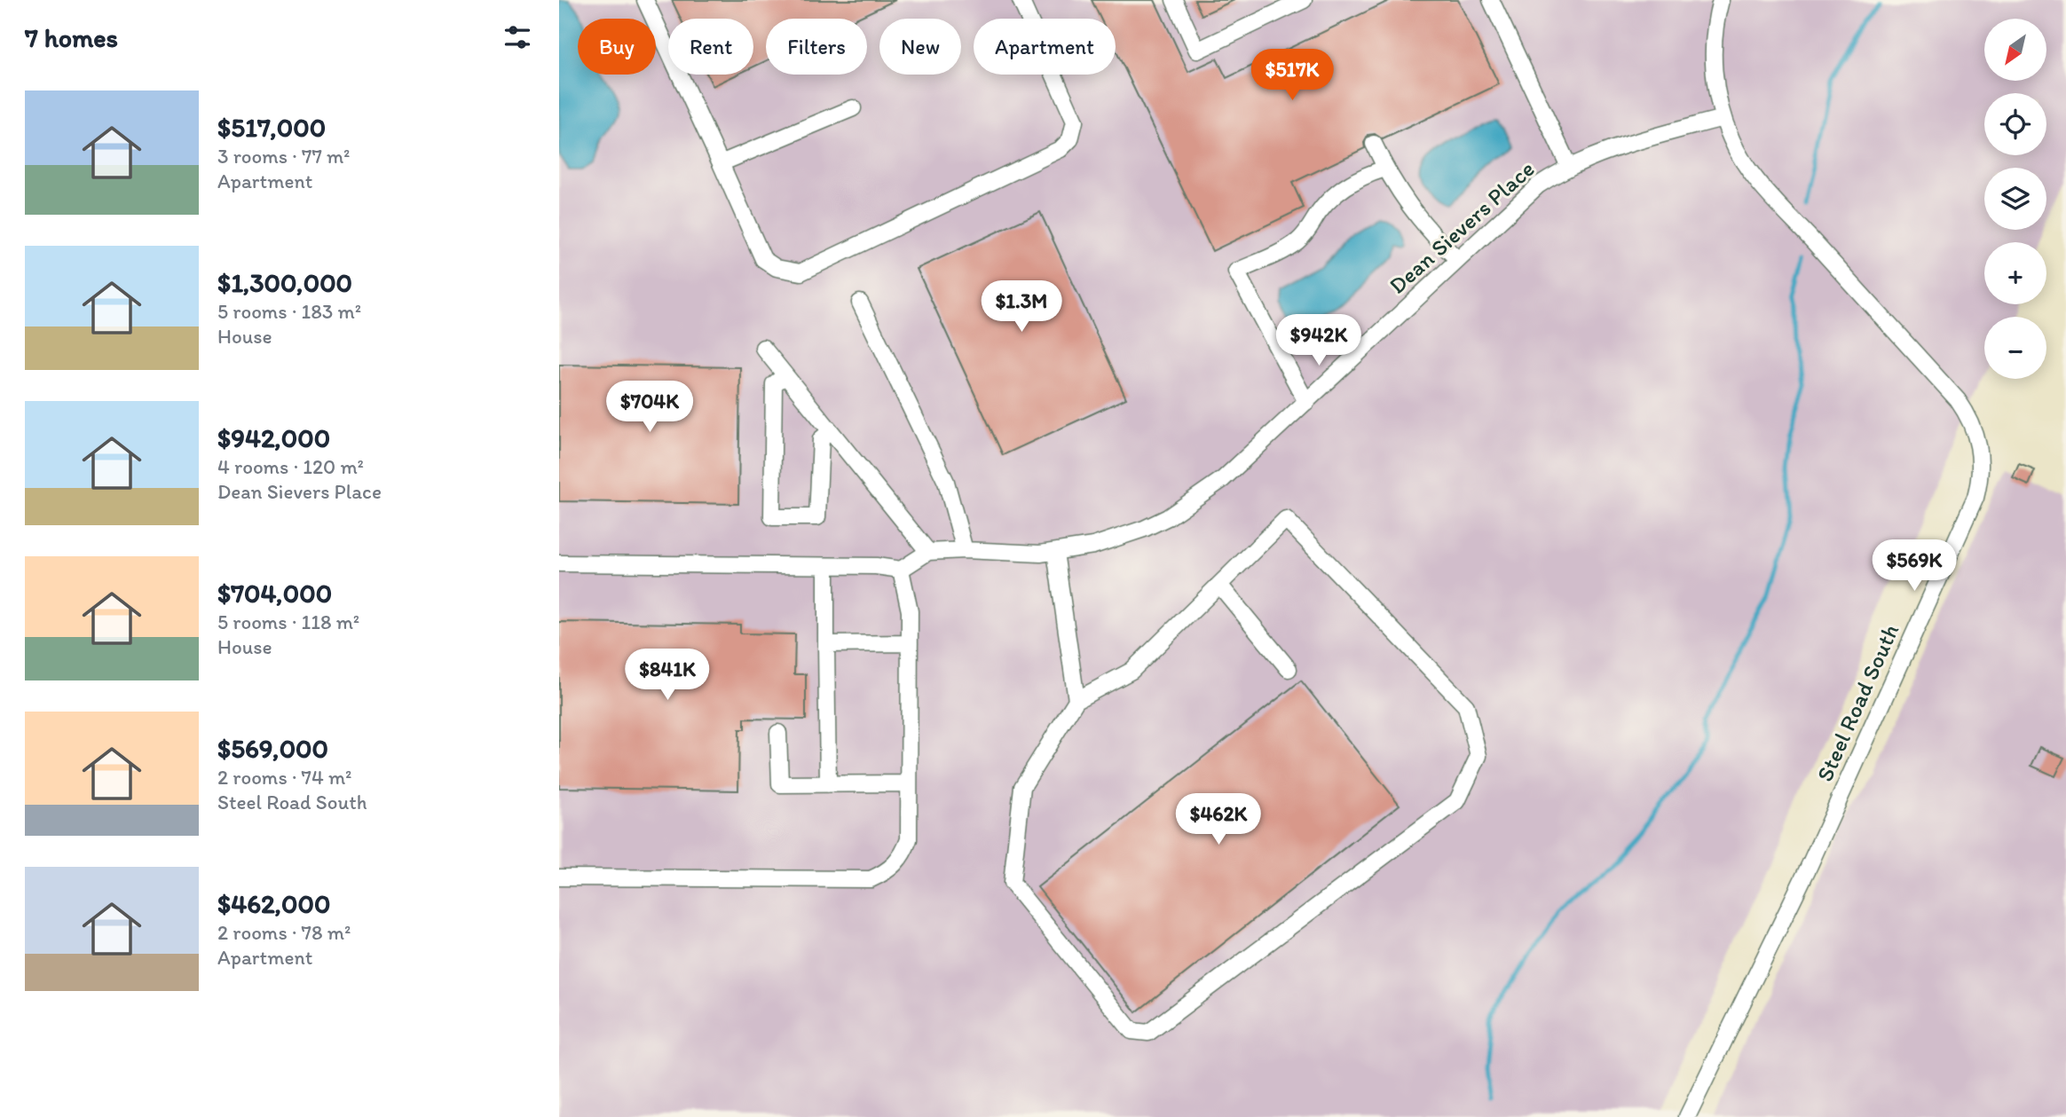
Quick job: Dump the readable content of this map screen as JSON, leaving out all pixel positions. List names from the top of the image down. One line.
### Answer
{"streets":{"street":["Dean Sievers Place","Steel Road South"]},"crossings":[["Dean Sievers Place","Steel Road South"]],"north":"bottom left","page":{"heading":"7 homes","map_buttons":["+","−"],"chip":["Buy","Rent","Filters","New","Apartment"],"price":["$517K","$1.3M","$942K","$704K","$569K","$841K","$462K"],"list":[{"name":"$517,000","note":"3 rooms · 77 m² · Apartment"},{"name":"$1,300,000","note":"5 rooms · 183 m² · House"},{"name":"$942,000","note":"4 rooms · 120 m² · Dean Sievers Place"},{"name":"$704,000","note":"5 rooms · 118 m² · House"},{"name":"$569,000","note":"2 rooms · 74 m² · Steel Road South"},{"name":"$462,000","note":"2 rooms · 78 m² · Apartment"}]}}
